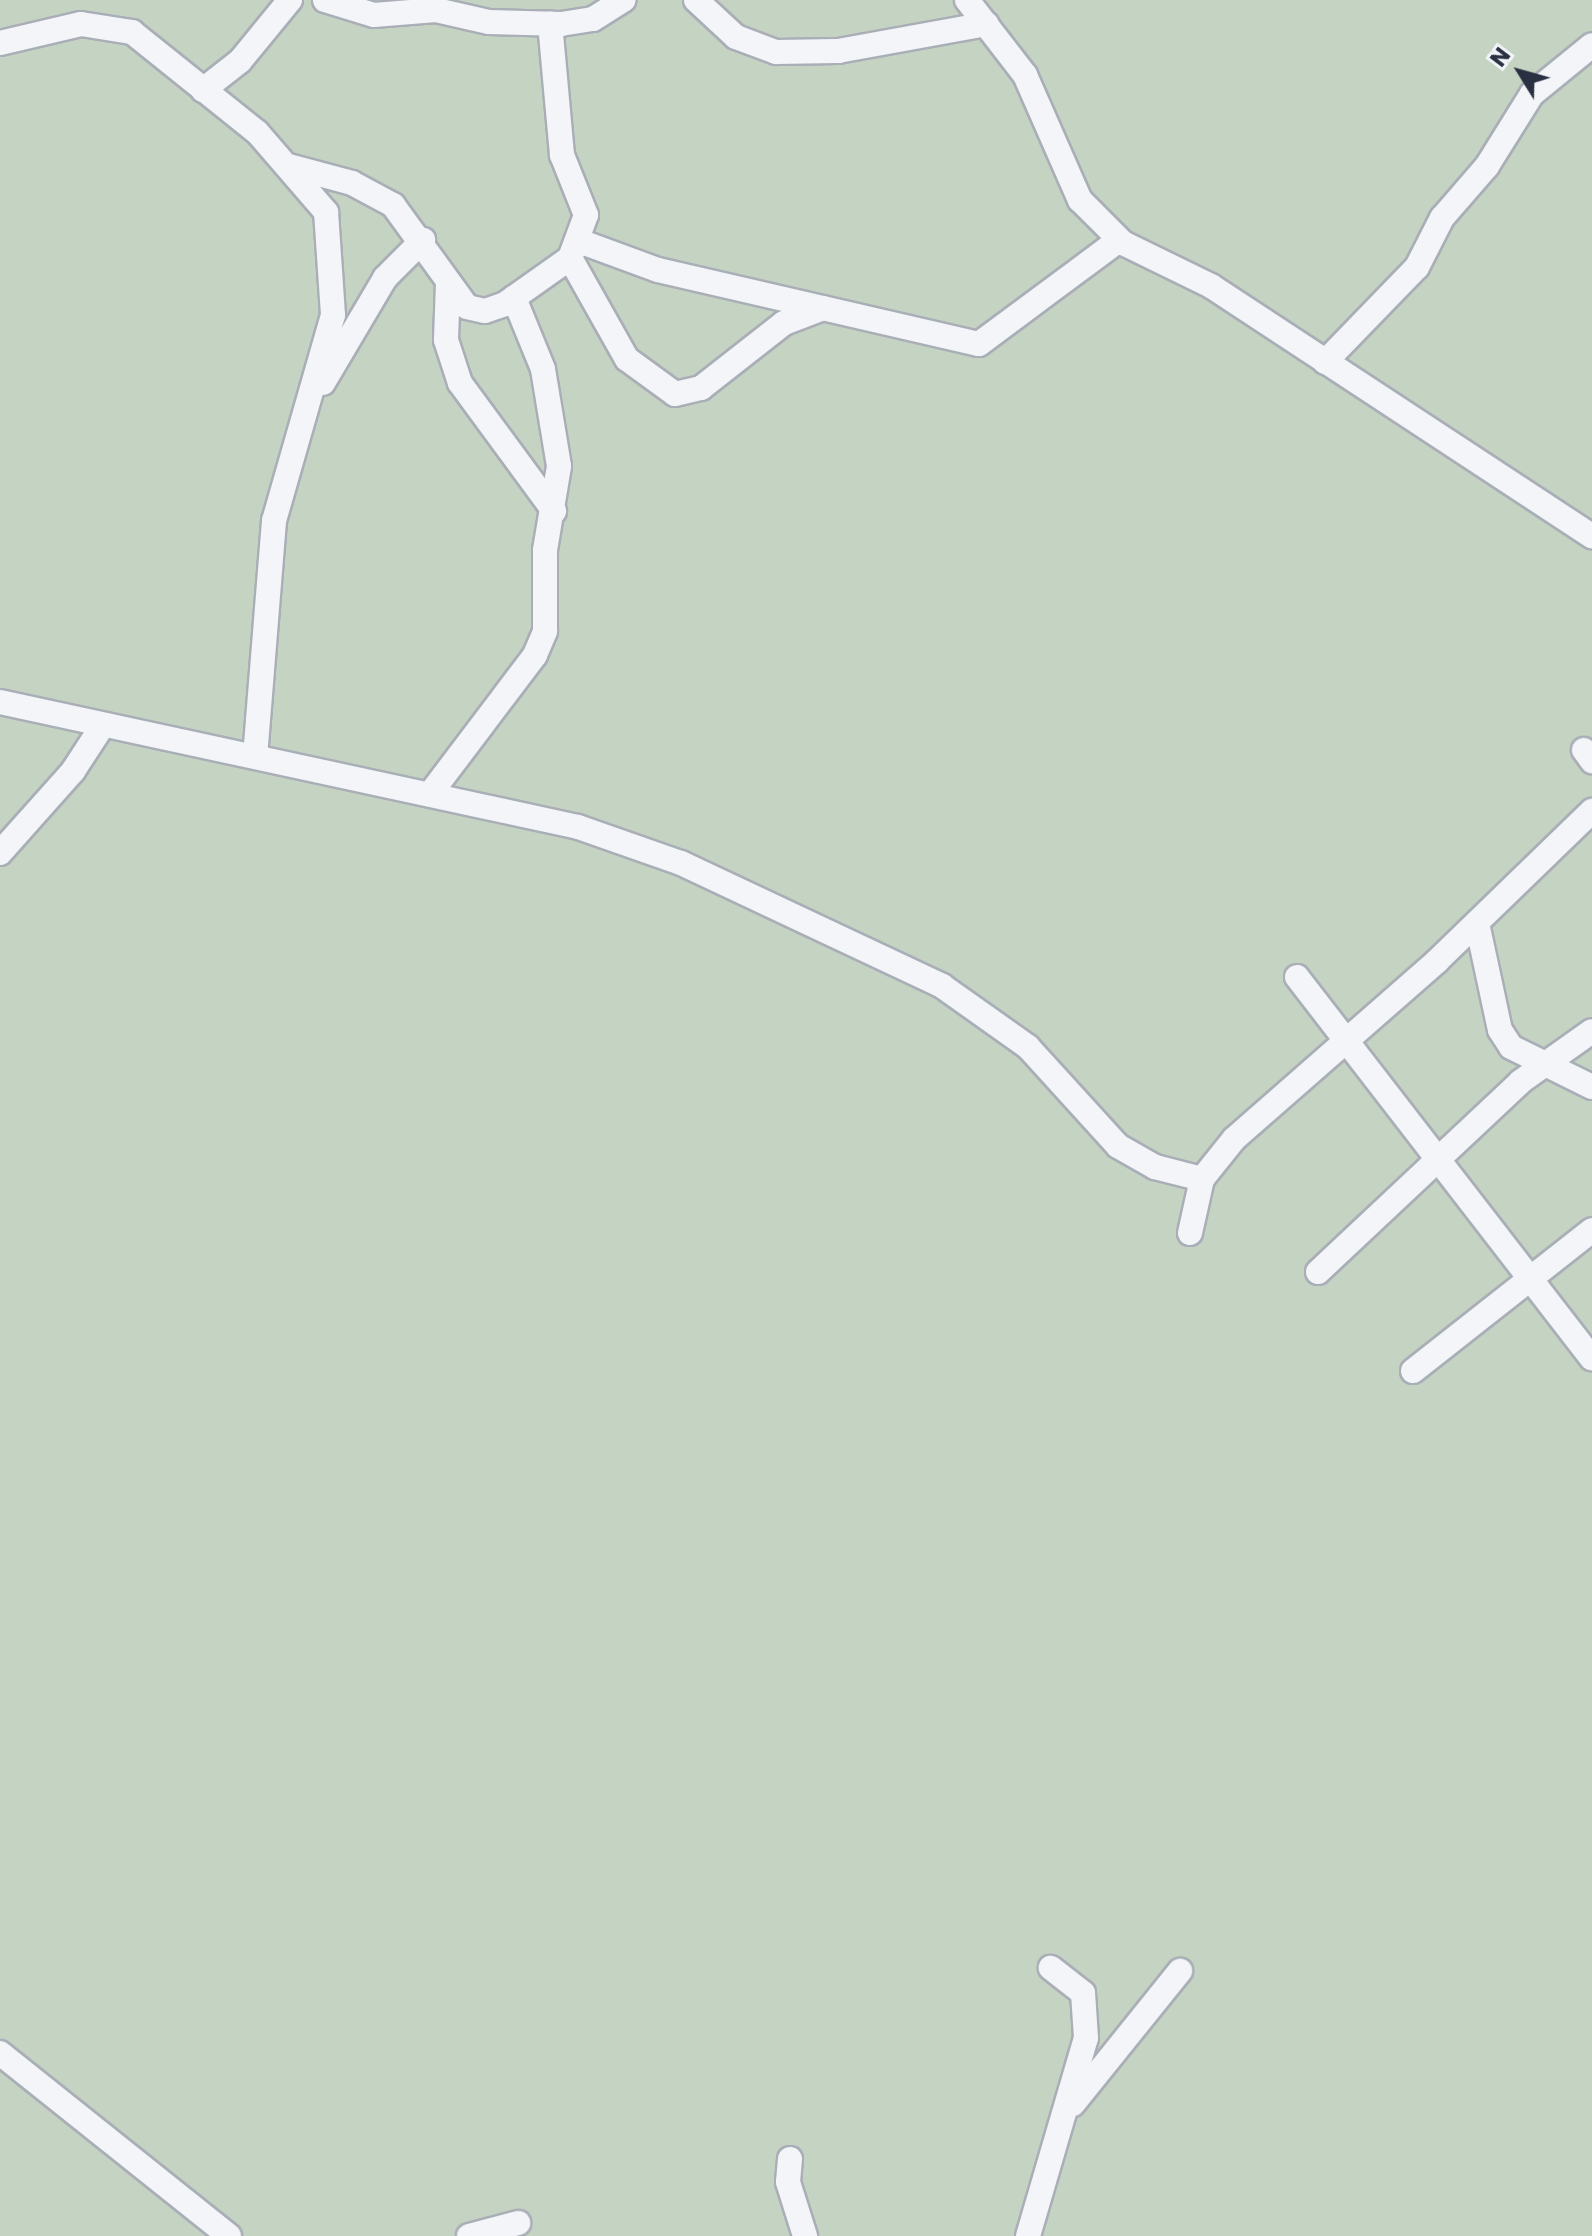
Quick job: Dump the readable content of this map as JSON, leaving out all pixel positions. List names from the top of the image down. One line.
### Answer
{"north":"top left"}
